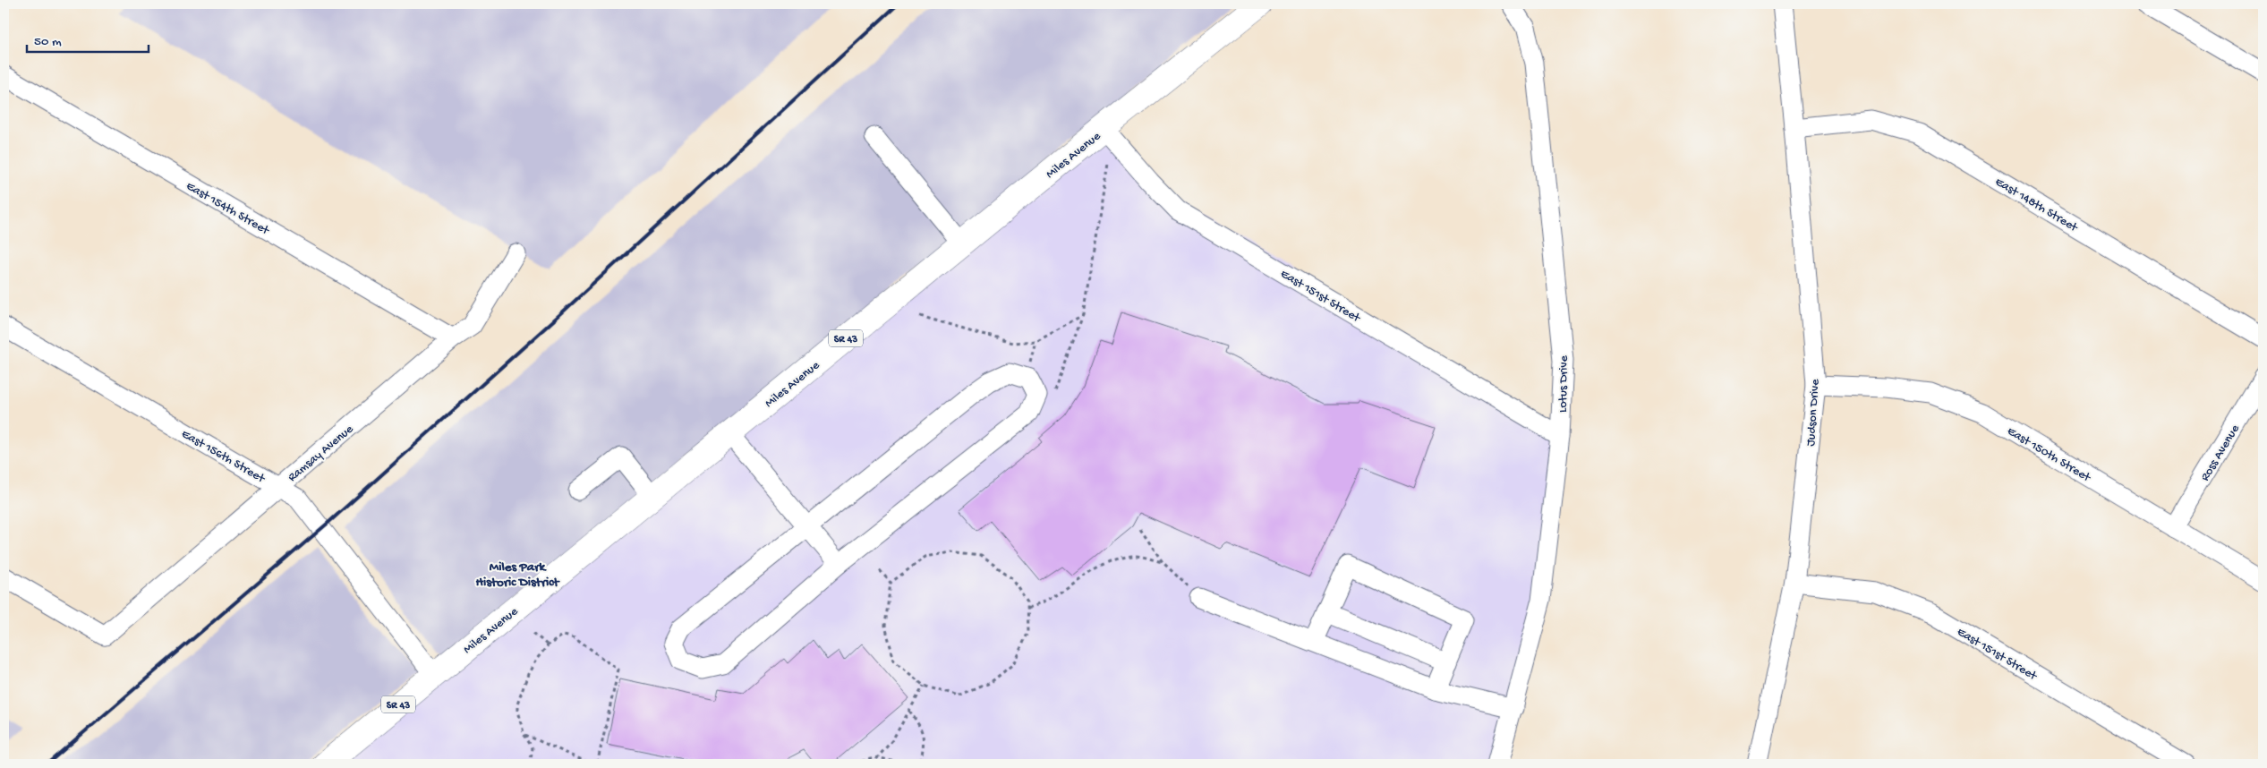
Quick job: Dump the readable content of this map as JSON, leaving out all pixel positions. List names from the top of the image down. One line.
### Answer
{"streets":{"main road":["Miles Avenue","SR 43"],"street":["East 148th Street","East 154th Street","East 151st Street","Lotus Drive","Judson Drive","Ramsay Avenue","Ross Avenue","East 150th Street","East 156th Street"]},"crossings":[["Miles Avenue","East 151st Street"],["Miles Avenue","East 156th Street"],["East 148th Street","Judson Drive"],["East 154th Street","Ramsay Avenue"],["East 151st Street","Lotus Drive"],["East 151st Street","Judson Drive"],["Judson Drive","East 150th Street"],["Ramsay Avenue","East 156th Street"],["Ross Avenue","East 150th Street"]],"districts":["Miles Park Historic District"],"scale_bar":"50 m"}
